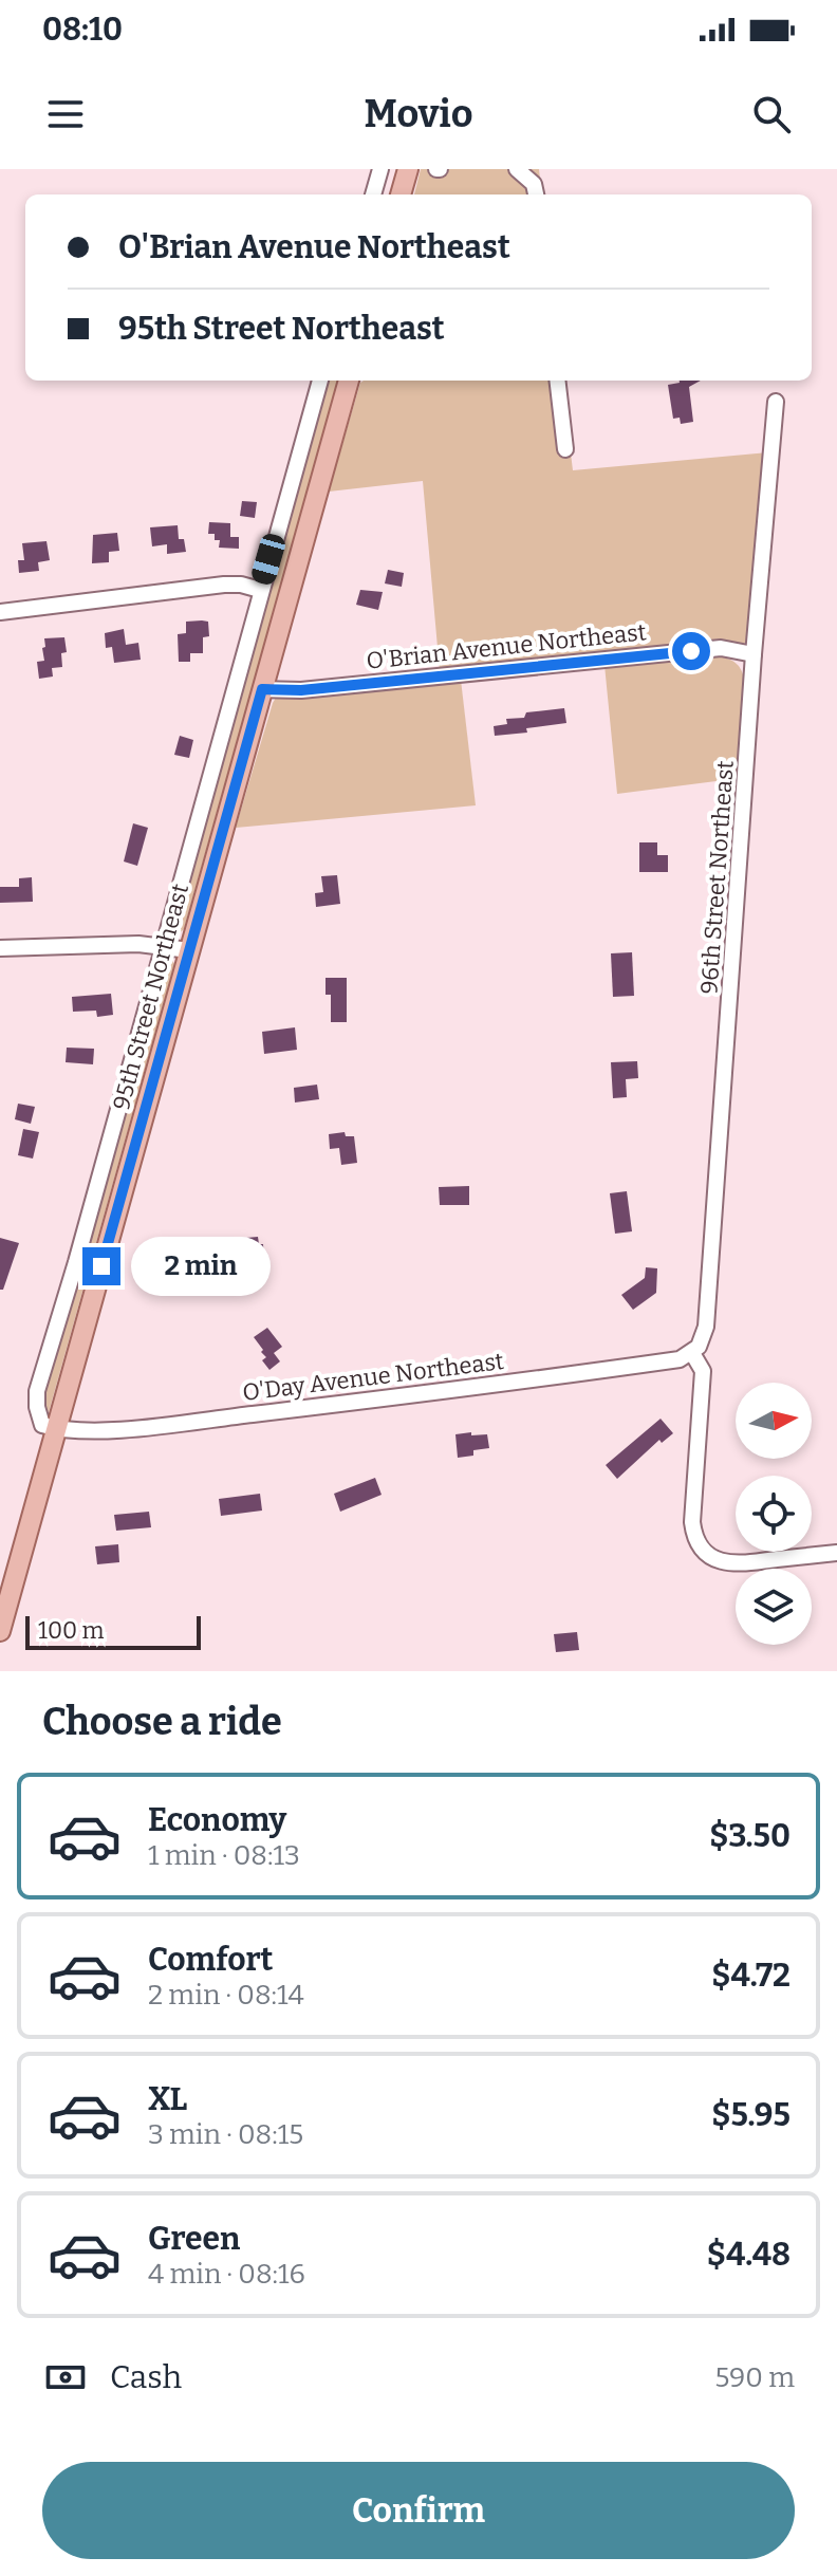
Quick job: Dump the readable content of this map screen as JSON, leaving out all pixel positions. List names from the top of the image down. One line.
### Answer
{"streets":{"main road":["95th Street Northeast"],"street":["O'Brian Avenue Northeast","96th Street Northeast","O'Day Avenue Northeast"]},"crossings":[["O'Brian Avenue Northeast","96th Street Northeast"],["O'Brian Avenue Northeast","95th Street Northeast"],["96th Street Northeast","O'Day Avenue Northeast"],["95th Street Northeast","O'Day Avenue Northeast"]],"scale_bar":"100 m","north":"right","page":{"status":"08:10","header":"Movio","banner":["O'Brian Avenue Northeast","95th Street Northeast"],"bubble":"2 min","scale":"100 m","heading":"Choose a ride","list":[{"name":"Economy","note":"1 min · 08:13","value":"$3.50"},{"name":"Comfort","note":"2 min · 08:14","value":"$4.72"},{"name":"XL","note":"3 min · 08:15","value":"$5.95"},{"name":"Green","note":"4 min · 08:16","value":"$4.48"}],"pay":["Cash","590 m"],"buttons":"Confirm"}}
